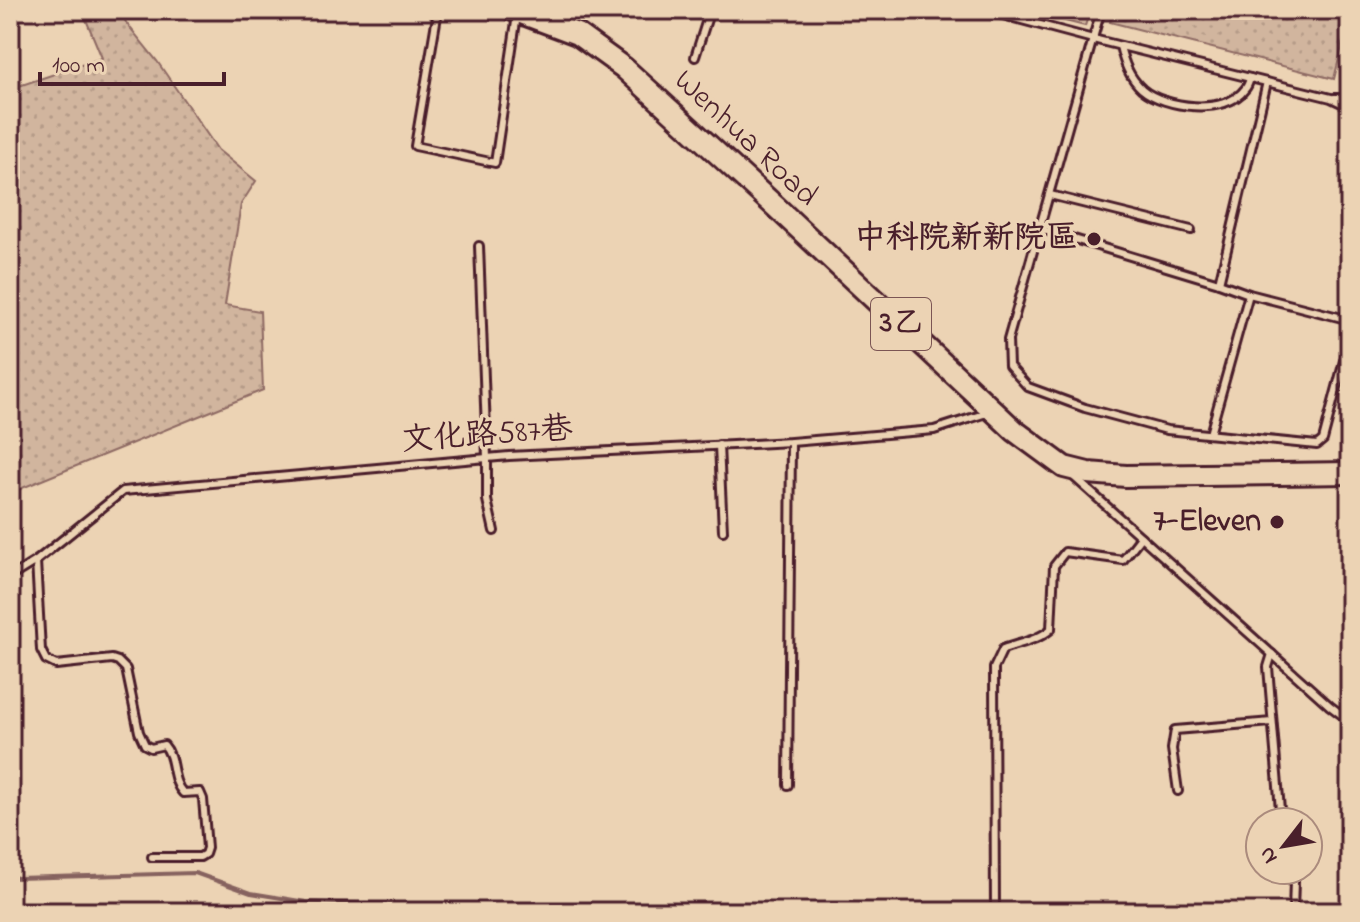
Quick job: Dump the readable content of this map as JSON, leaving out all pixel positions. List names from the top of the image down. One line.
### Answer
{"streets":{"main road":["Wenhua Road","3乙"],"lane":["文化路587巷"]},"crossings":[["Wenhua Road","文化路587巷"]],"places":["中科院新新院區","7-Eleven"],"scale_bar":"100 m","north":"bottom left"}
